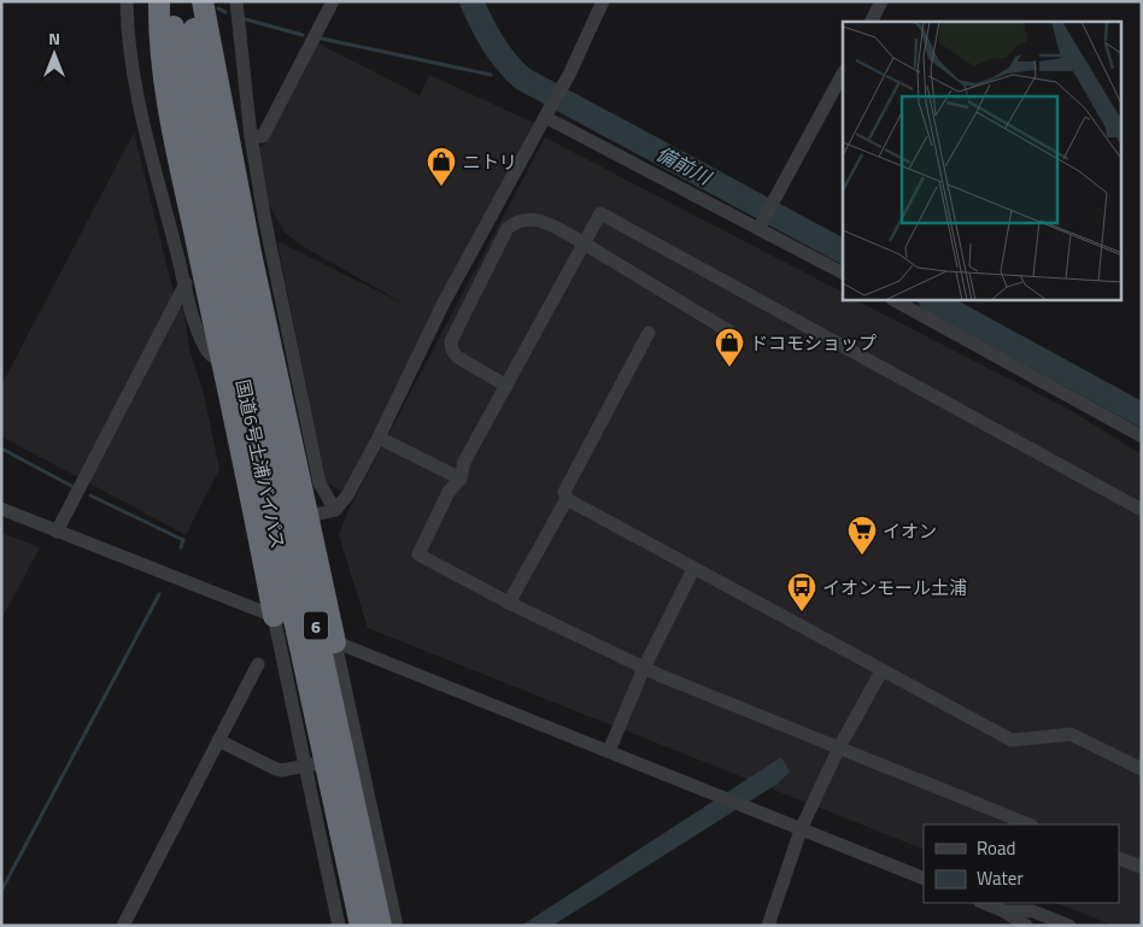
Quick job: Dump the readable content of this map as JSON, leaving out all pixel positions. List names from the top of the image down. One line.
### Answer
{"streets":{"highway":["国道6号土浦バイパス","6"]},"water":["備前川"],"places":{"shop":["ニトリ","ドコモショップ"],"supermarket":["イオン"],"bus stop":["イオンモール土浦"]},"legend":["Road","Water"],"north":"top"}
